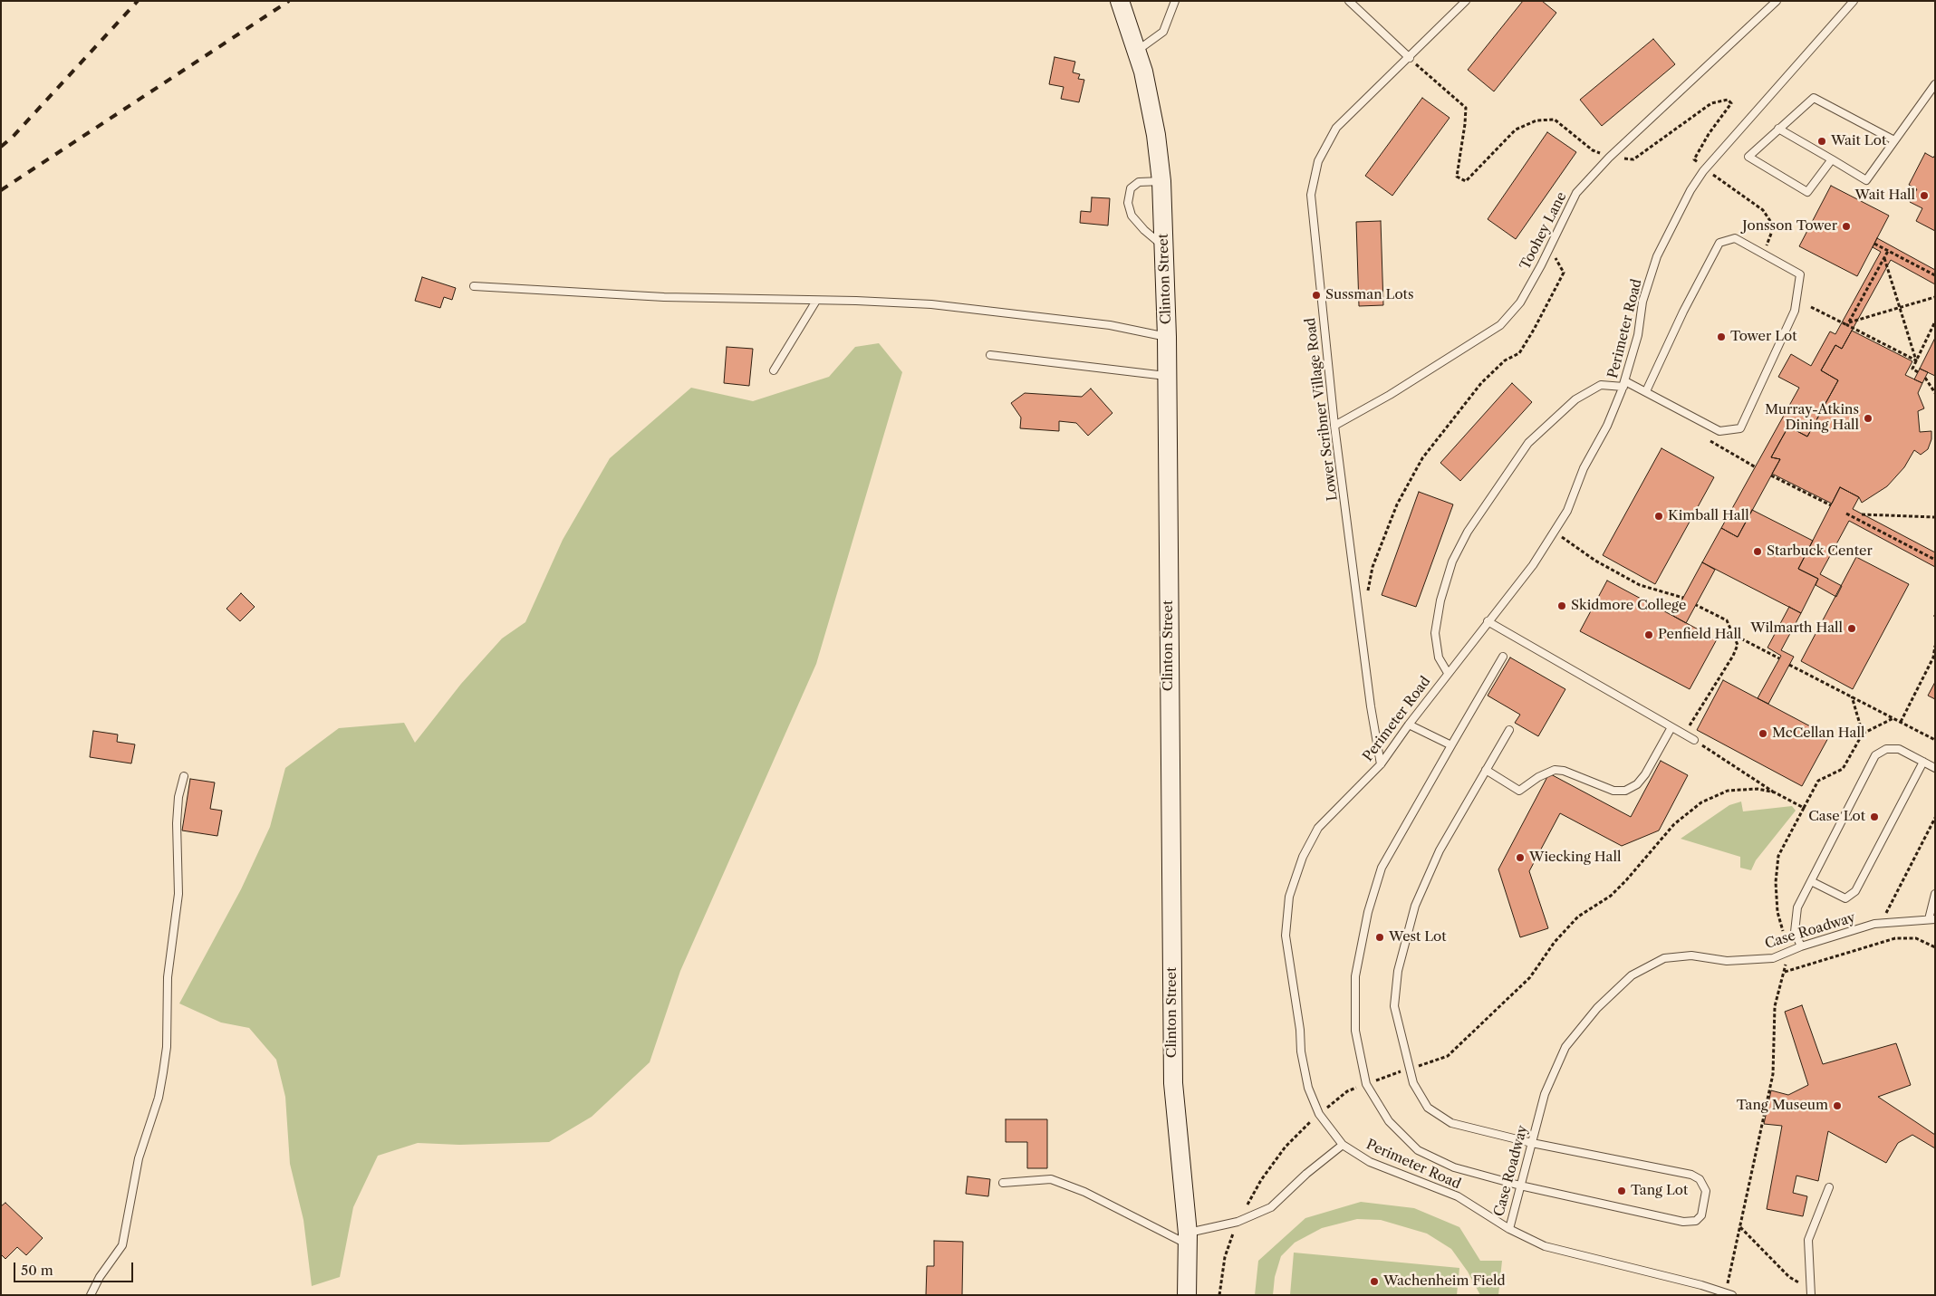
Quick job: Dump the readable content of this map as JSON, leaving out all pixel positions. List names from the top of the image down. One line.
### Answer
{"streets":{"street":["Clinton Street"],"lane":["Toohey Lane","Perimeter Road","Lower Scribner Village Road","Case Roadway"]},"crossings":[["Toohey Lane","Lower Scribner Village Road"],["Perimeter Road","Lower Scribner Village Road"],["Perimeter Road","Case Roadway"]],"places":["Wait Lot","Wait Hall","Jonsson Tower","Sussman Lots","Tower Lot","Murray-Atkins Dining Hall","Kimball Hall","Starbuck Center","Skidmore College","Wilmarth Hall","Penfield Hall","McCellan Hall","Case Lot","Wiecking Hall","West Lot","Tang Museum","Tang Lot","Wachenheim Field"],"scale_bar":"50 m"}
